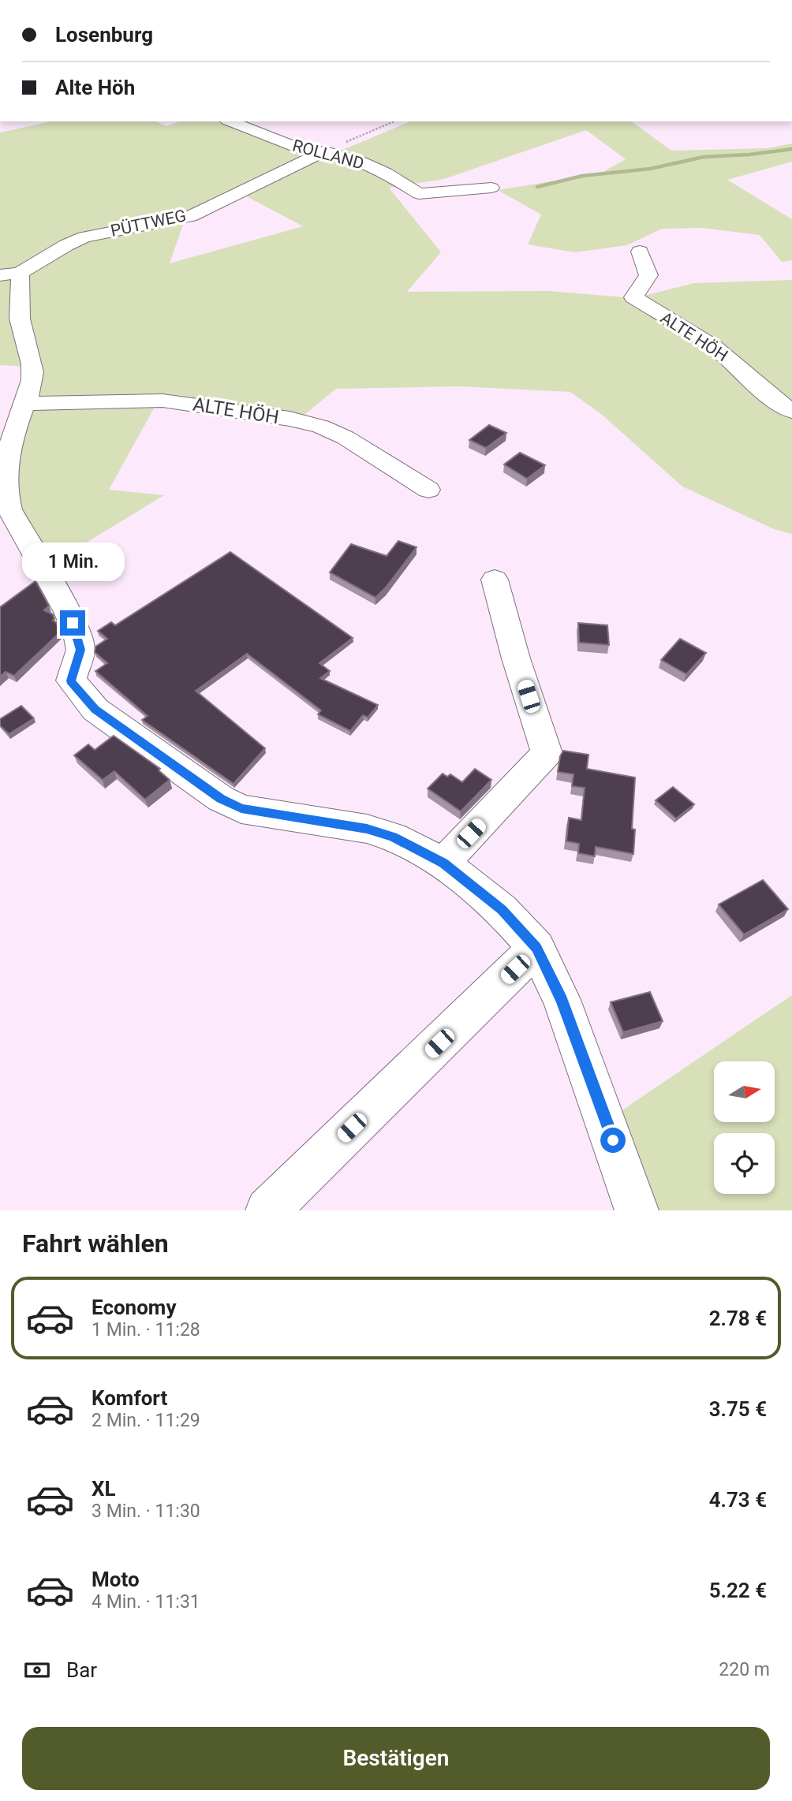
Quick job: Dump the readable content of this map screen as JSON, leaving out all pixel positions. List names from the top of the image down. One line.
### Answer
{"streets":{"lane":["ROLLAND","PÜTTWEG","ALTE HÖH"]},"crossings":[["ROLLAND","PÜTTWEG"]],"north":"right","page":{"banner":["Losenburg","Alte Höh"],"bubble":"1 Min.","heading":"Fahrt wählen","list":[{"name":"Economy","note":"1 Min. · 11:28","value":"2.78 €"},{"name":"Komfort","note":"2 Min. · 11:29","value":"3.75 €"},{"name":"XL","note":"3 Min. · 11:30","value":"4.73 €"},{"name":"Moto","note":"4 Min. · 11:31","value":"5.22 €"}],"pay":["Bar","220 m"],"buttons":"Bestätigen"}}
